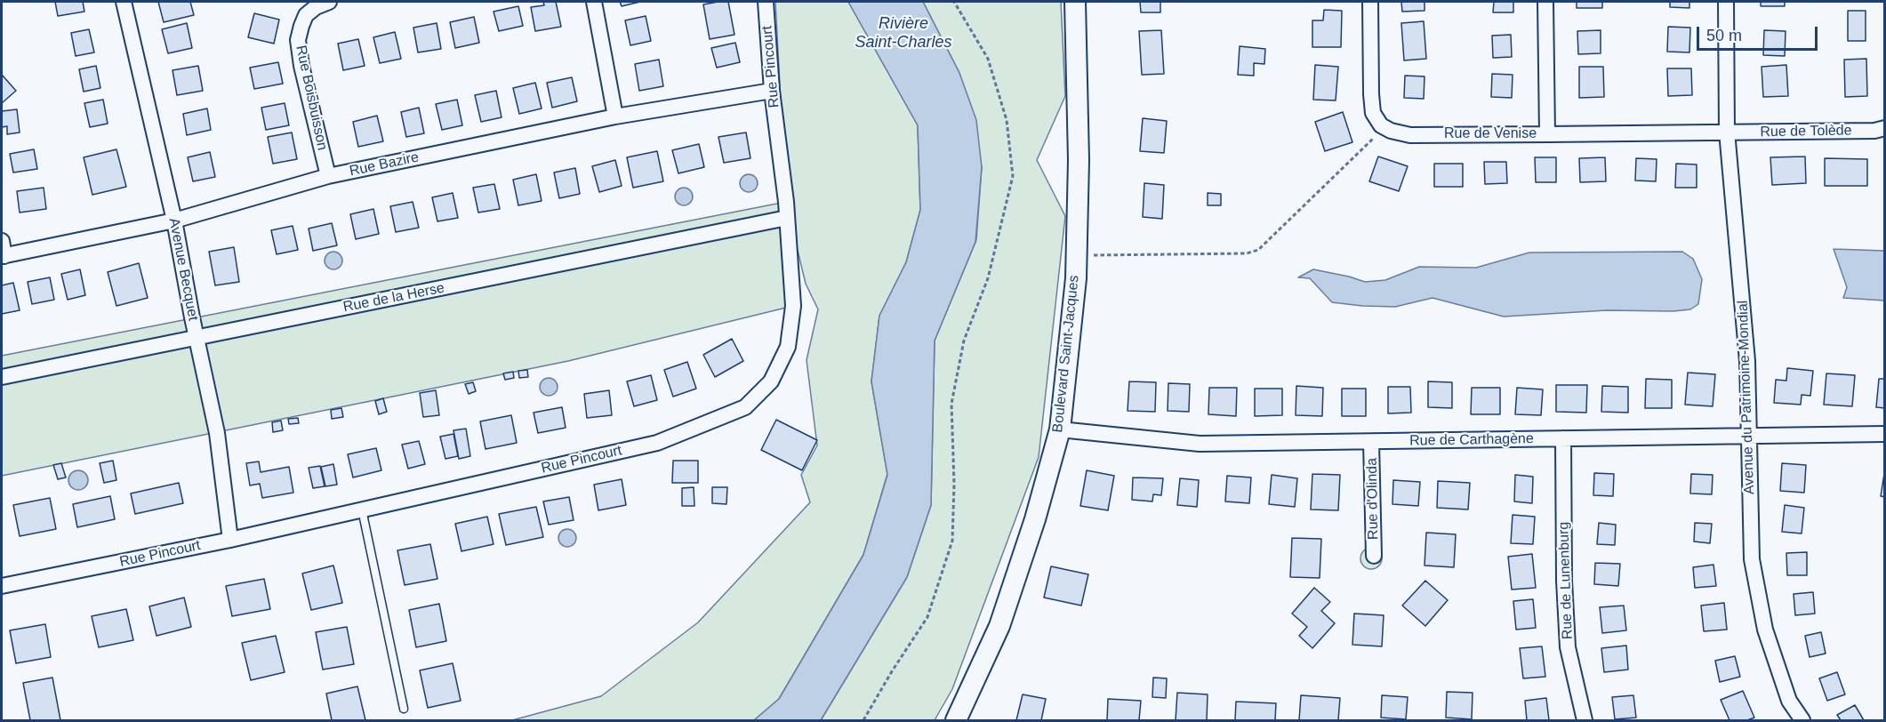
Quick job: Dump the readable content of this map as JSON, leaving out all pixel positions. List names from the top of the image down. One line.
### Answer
{"streets":{"street":["Rue Pincourt","Rue Boisbuisson","Rue de Tolède","Rue de Venise","Rue Bazire","Avenue Becquet","Rue de la Herse","Boulevard Saint-Jacques","Avenue du Patrimoine-Mondial","Rue de Carthagène","Rue d'Olinda","Rue de Lunenburg"]},"crossings":[["Rue Pincourt","Rue Bazire"],["Rue Pincourt","Avenue Becquet"],["Rue Pincourt","Rue de la Herse"],["Rue Boisbuisson","Rue Bazire"],["Rue de Tolède","Rue de Venise"],["Rue de Tolède","Avenue du Patrimoine-Mondial"],["Rue de Venise","Avenue du Patrimoine-Mondial"],["Rue Bazire","Avenue Becquet"],["Avenue Becquet","Rue de la Herse"],["Boulevard Saint-Jacques","Rue de Carthagène"],["Avenue du Patrimoine-Mondial","Rue de Carthagène"],["Rue de Carthagène","Rue d'Olinda"],["Rue de Carthagène","Rue de Lunenburg"]],"water":["Rivière Saint-Charles"],"scale_bar":"50 m"}
